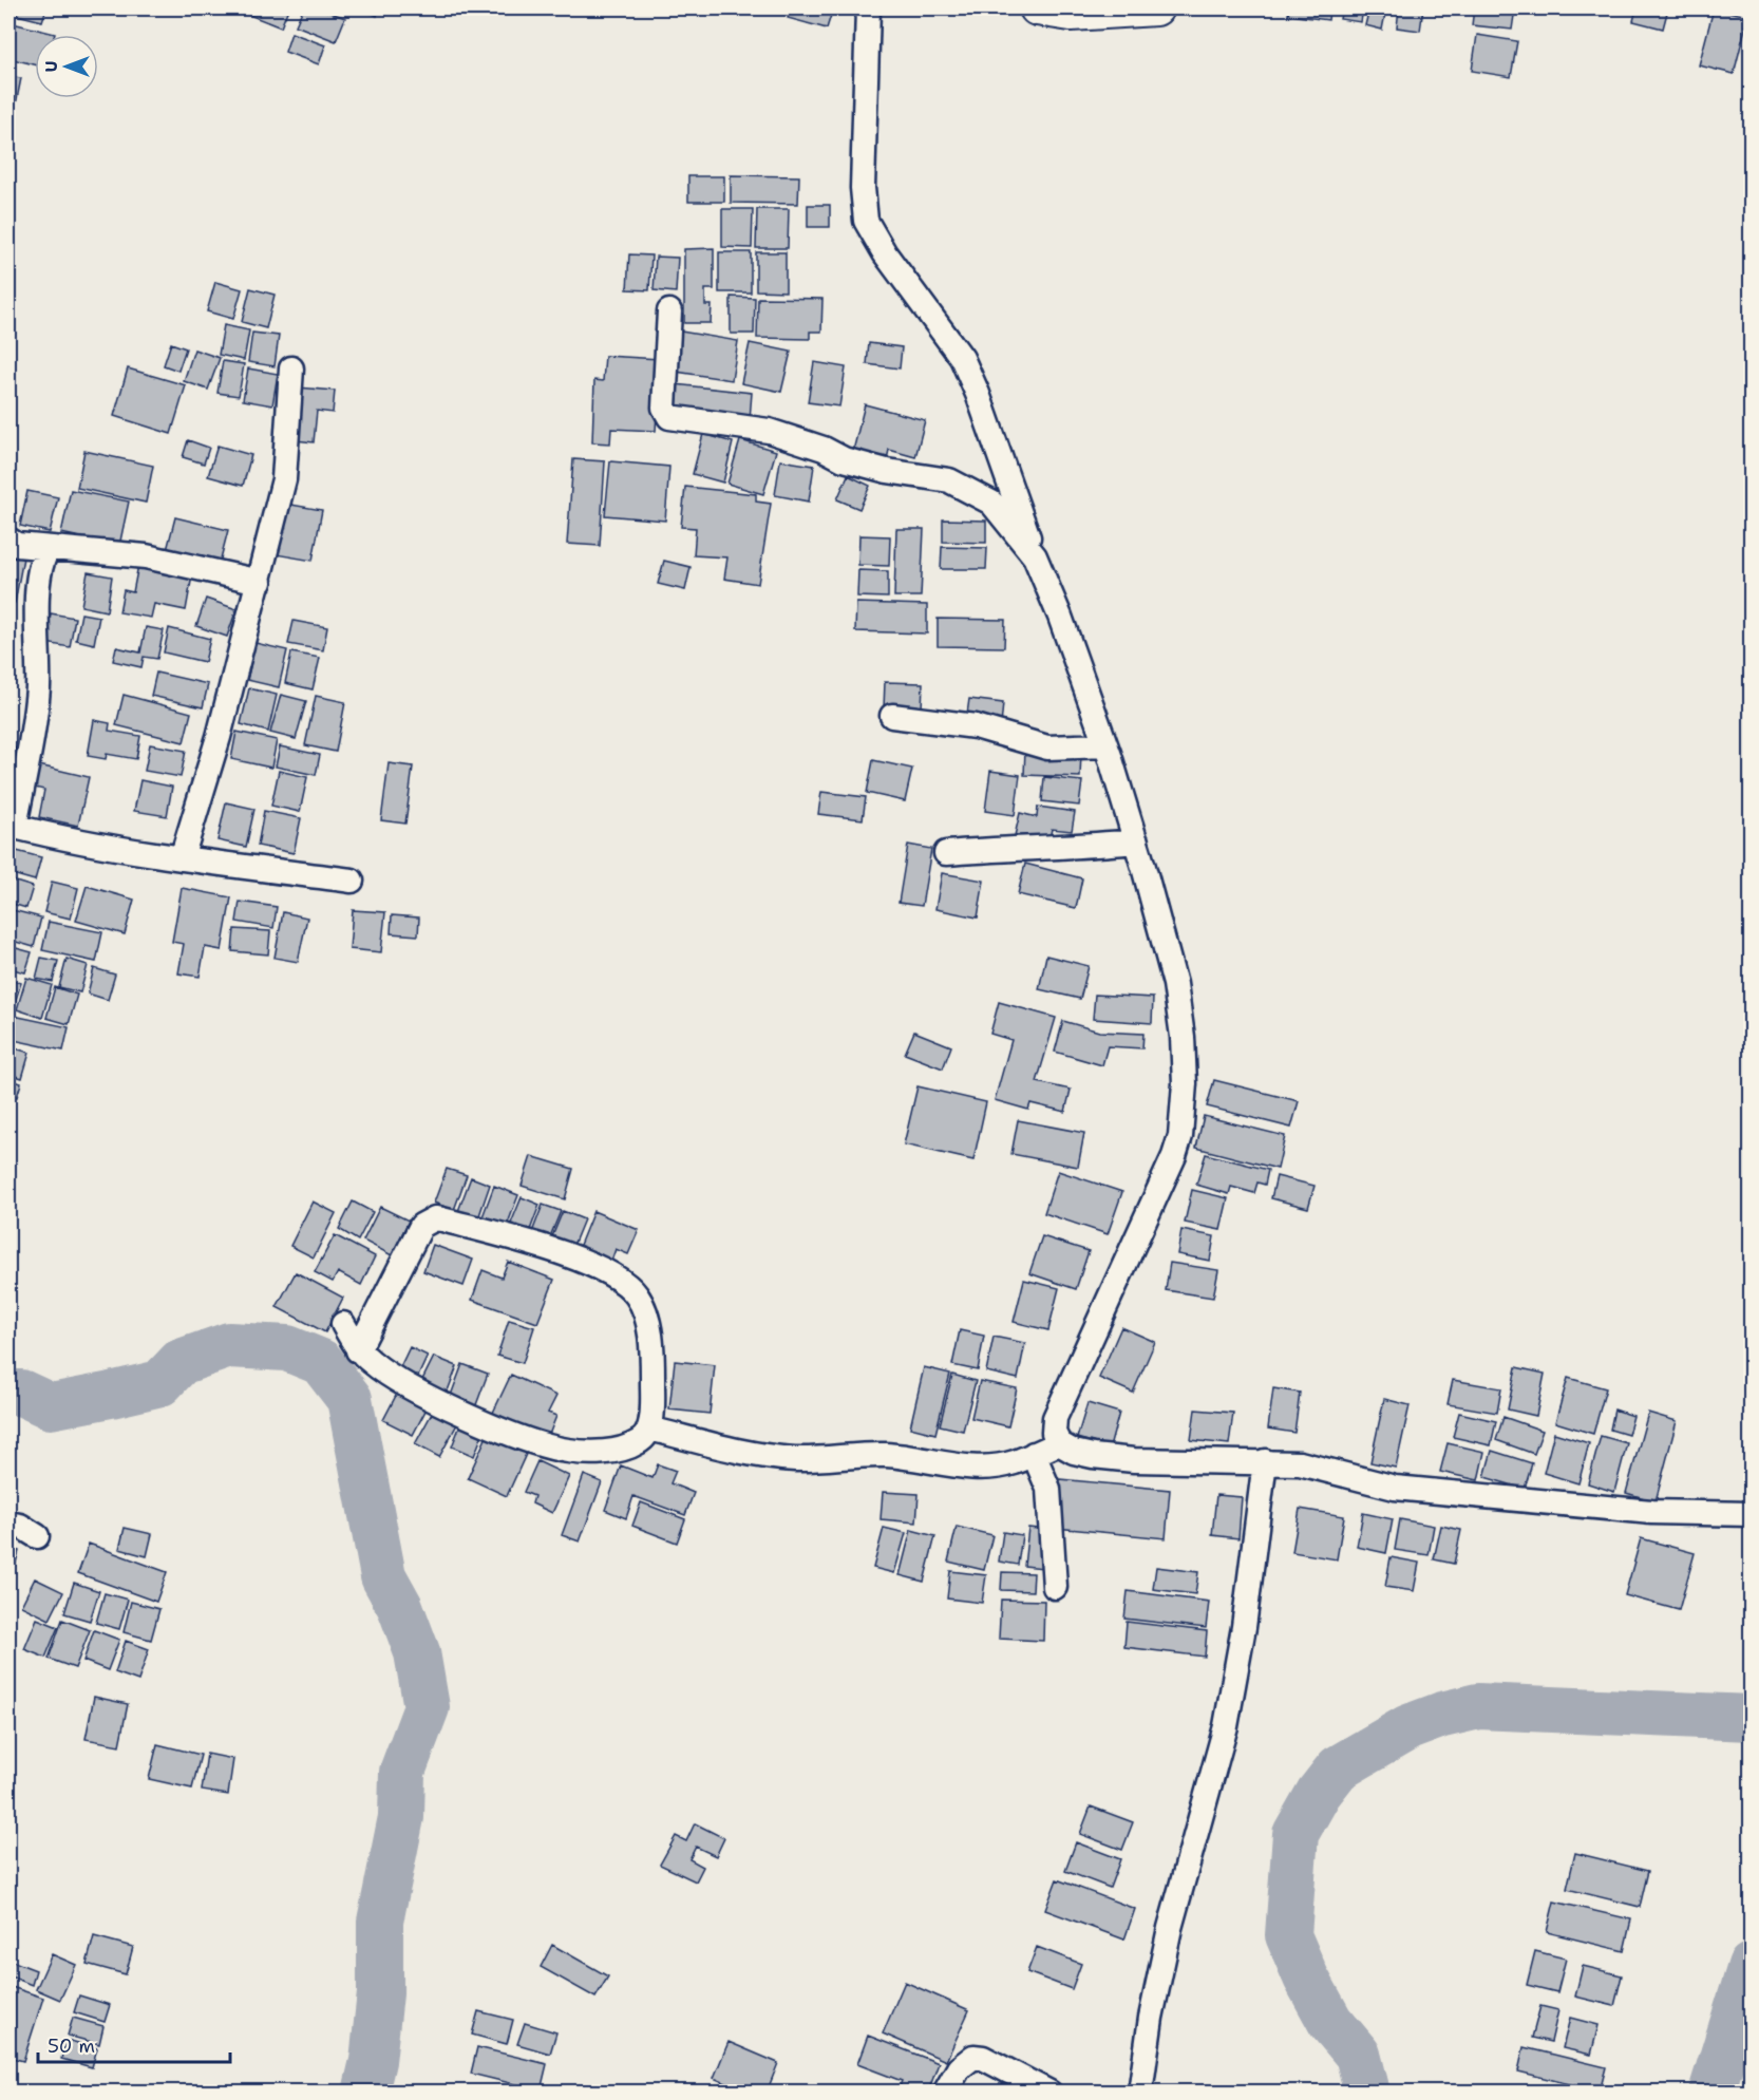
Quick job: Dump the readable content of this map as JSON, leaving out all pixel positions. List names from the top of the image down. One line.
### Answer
{"scale_bar":"50 m","north":"left"}
